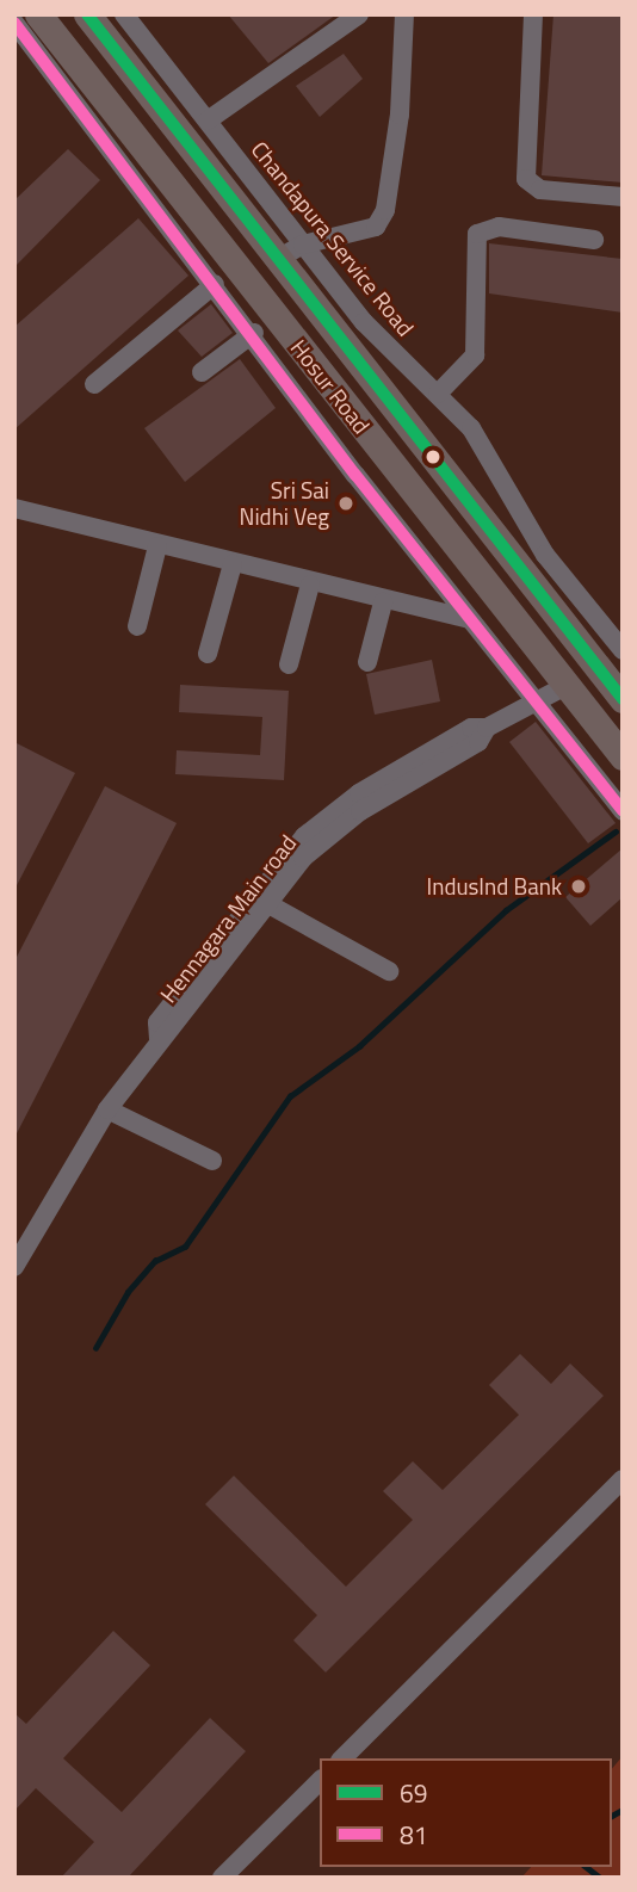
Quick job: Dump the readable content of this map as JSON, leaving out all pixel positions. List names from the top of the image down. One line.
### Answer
{"streets":{"highway":["Hosur Road"],"street":["Chandapura Service Road","Hennagara Main road"]},"crossings":[["Hosur Road","Hennagara Main road"]],"places":["Sri Sai Nidhi Veg","IndusInd Bank"],"lines":["transit line 69","transit line 81"],"legend":["69","81"]}
